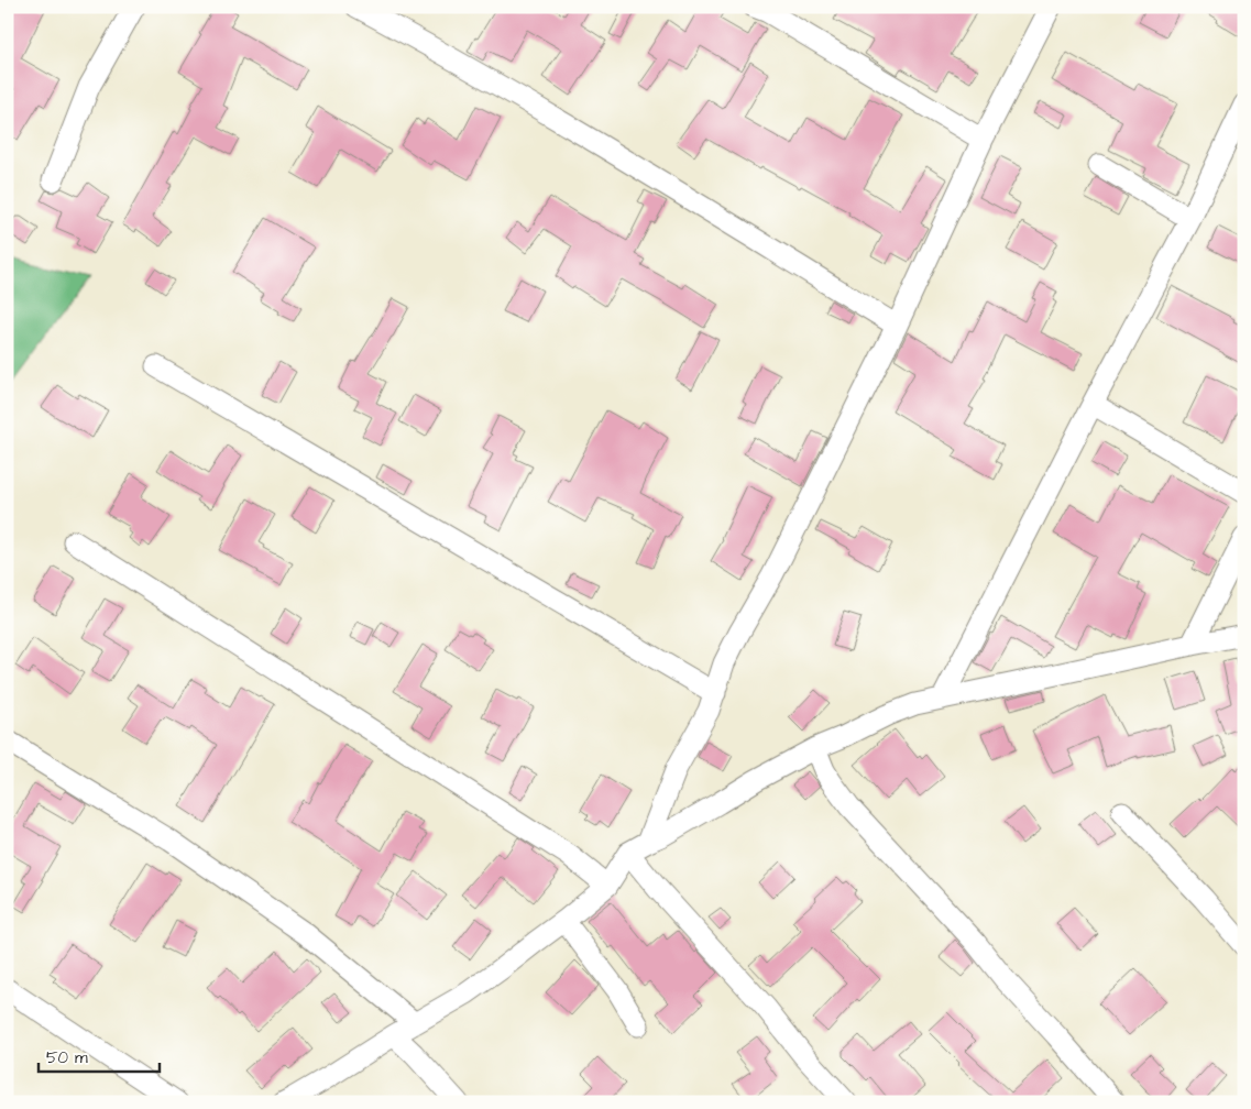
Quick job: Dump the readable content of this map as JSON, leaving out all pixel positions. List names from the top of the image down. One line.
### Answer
{"scale_bar":"50 m"}
